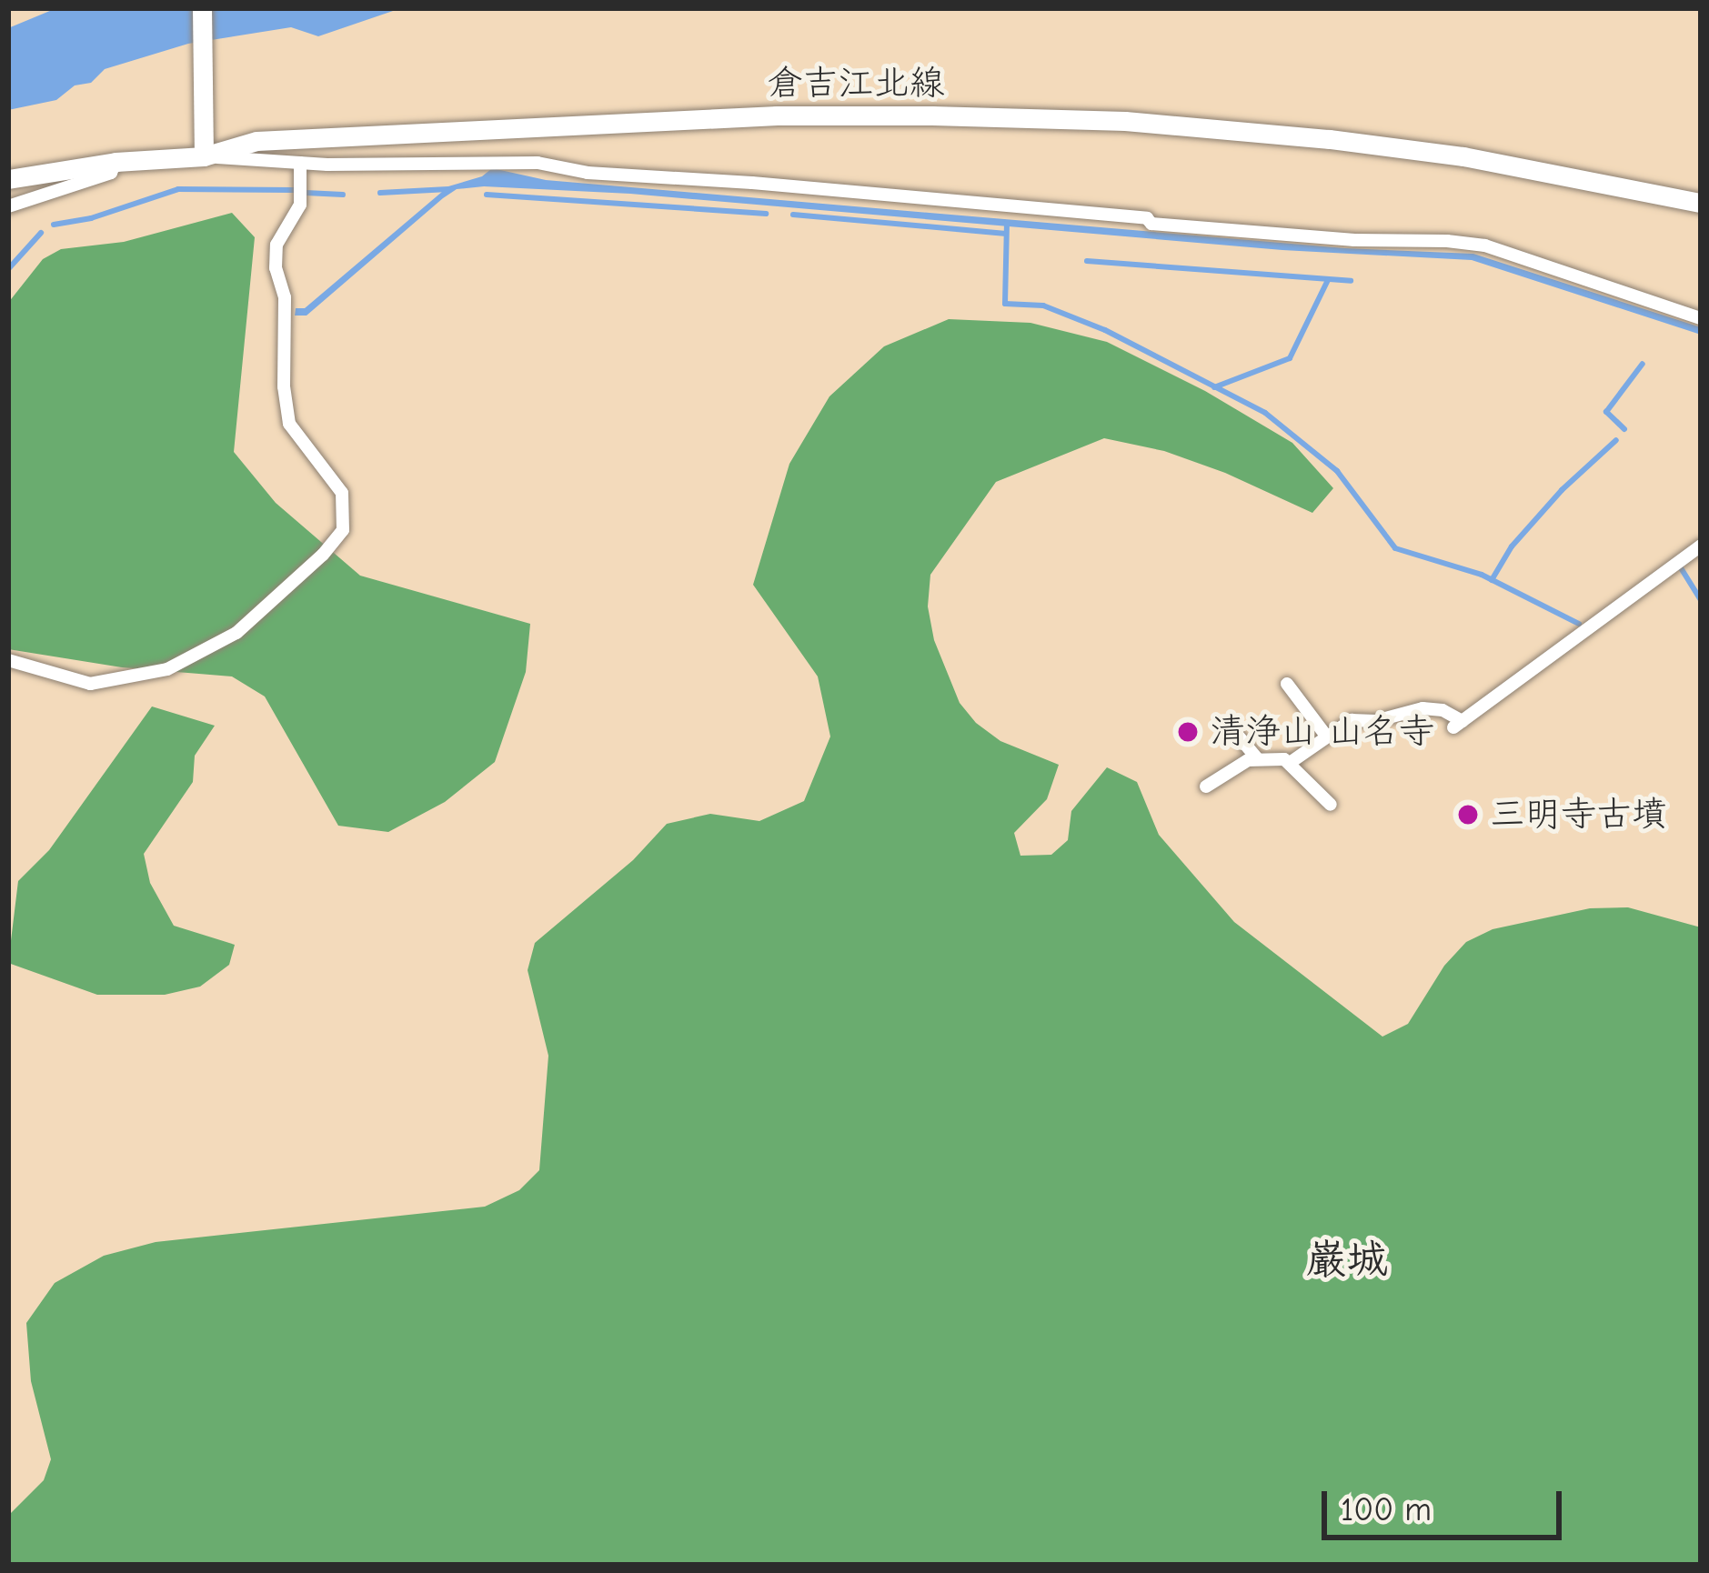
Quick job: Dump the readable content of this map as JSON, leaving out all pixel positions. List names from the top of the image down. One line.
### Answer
{"streets":{"main road":["倉吉江北線"]},"districts":["巌城"],"places":["清浄山 山名寺","三明寺古墳"],"scale_bar":"100 m"}
